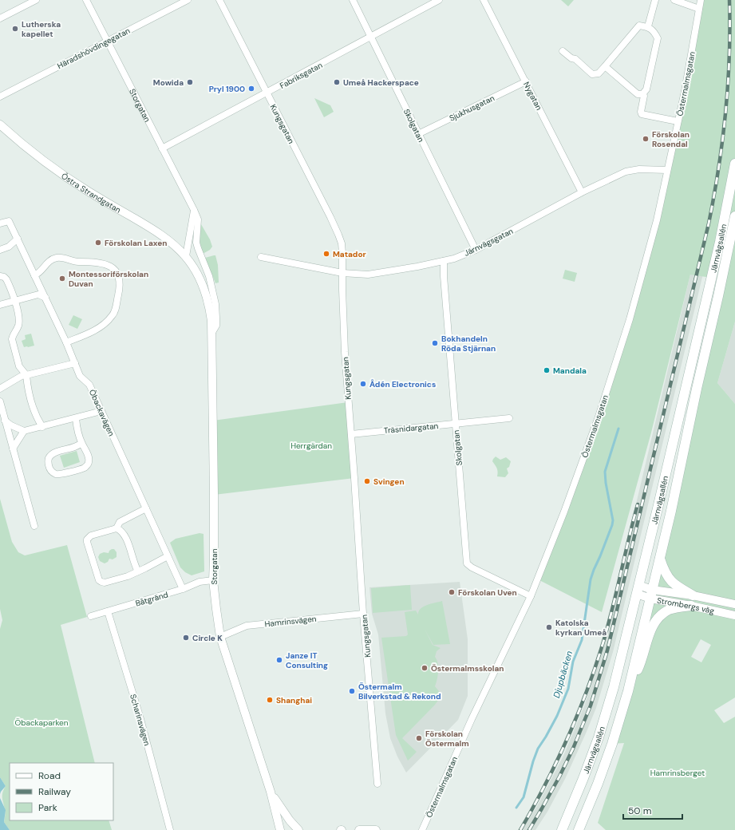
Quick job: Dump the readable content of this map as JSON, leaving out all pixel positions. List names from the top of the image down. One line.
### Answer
{"streets":{"main road":["Järnvägsallén"],"street":["Häradshövdingegatan","Fabriksgatan","Östermalmsgatan","Nygatan","Storgatan","Sjukhusgatan","Kungsgatan","Skolgatan","Östra Strandgatan","Järnvägsgatan","Öbackavägen","Träsnidargatan","Båtgränd","Strombergs väg","Hamrinsvägen","Scharinsvägen"]},"crossings":[["Häradshövdingegatan","Storgatan"],["Fabriksgatan","Storgatan"],["Fabriksgatan","Kungsgatan"],["Fabriksgatan","Skolgatan"],["Östermalmsgatan","Skolgatan"],["Östermalmsgatan","Järnvägsgatan"],["Nygatan","Sjukhusgatan"],["Nygatan","Järnvägsgatan"],["Storgatan","Östra Strandgatan"],["Storgatan","Båtgränd"],["Storgatan","Hamrinsvägen"],["Sjukhusgatan","Skolgatan"],["Kungsgatan","Järnvägsgatan"],["Kungsgatan","Träsnidargatan"],["Kungsgatan","Hamrinsvägen"],["Skolgatan","Järnvägsgatan"],["Skolgatan","Träsnidargatan"],["Järnvägsallén","Strombergs väg"],["Öbackavägen","Båtgränd"],["Båtgränd","Scharinsvägen"]],"water":["Djupbäcken"],"parks":["Herrgärdan","Öbackaparken","Hamrinsberget"],"places":["Lutherska kapellet","Mowida","Umeå Hackerspace","Pryl 1900","Förskolan Rosendal","Förskolan Laxen","Matador","Montessoriförskolan Duvan","Bokhandeln Röda Stjärnan","Mandala","Ådén Electronics","Svingen","Förskolan Uven","Katolska kyrkan Umeå","Circle K","Janze IT Consulting","Östermalmsskolan","Östermalm Bilverkstad & Rekond","Shanghai","Förskolan Östermalm"],"legend":["Road","Railway","Park"],"scale_bar":"50 m"}
